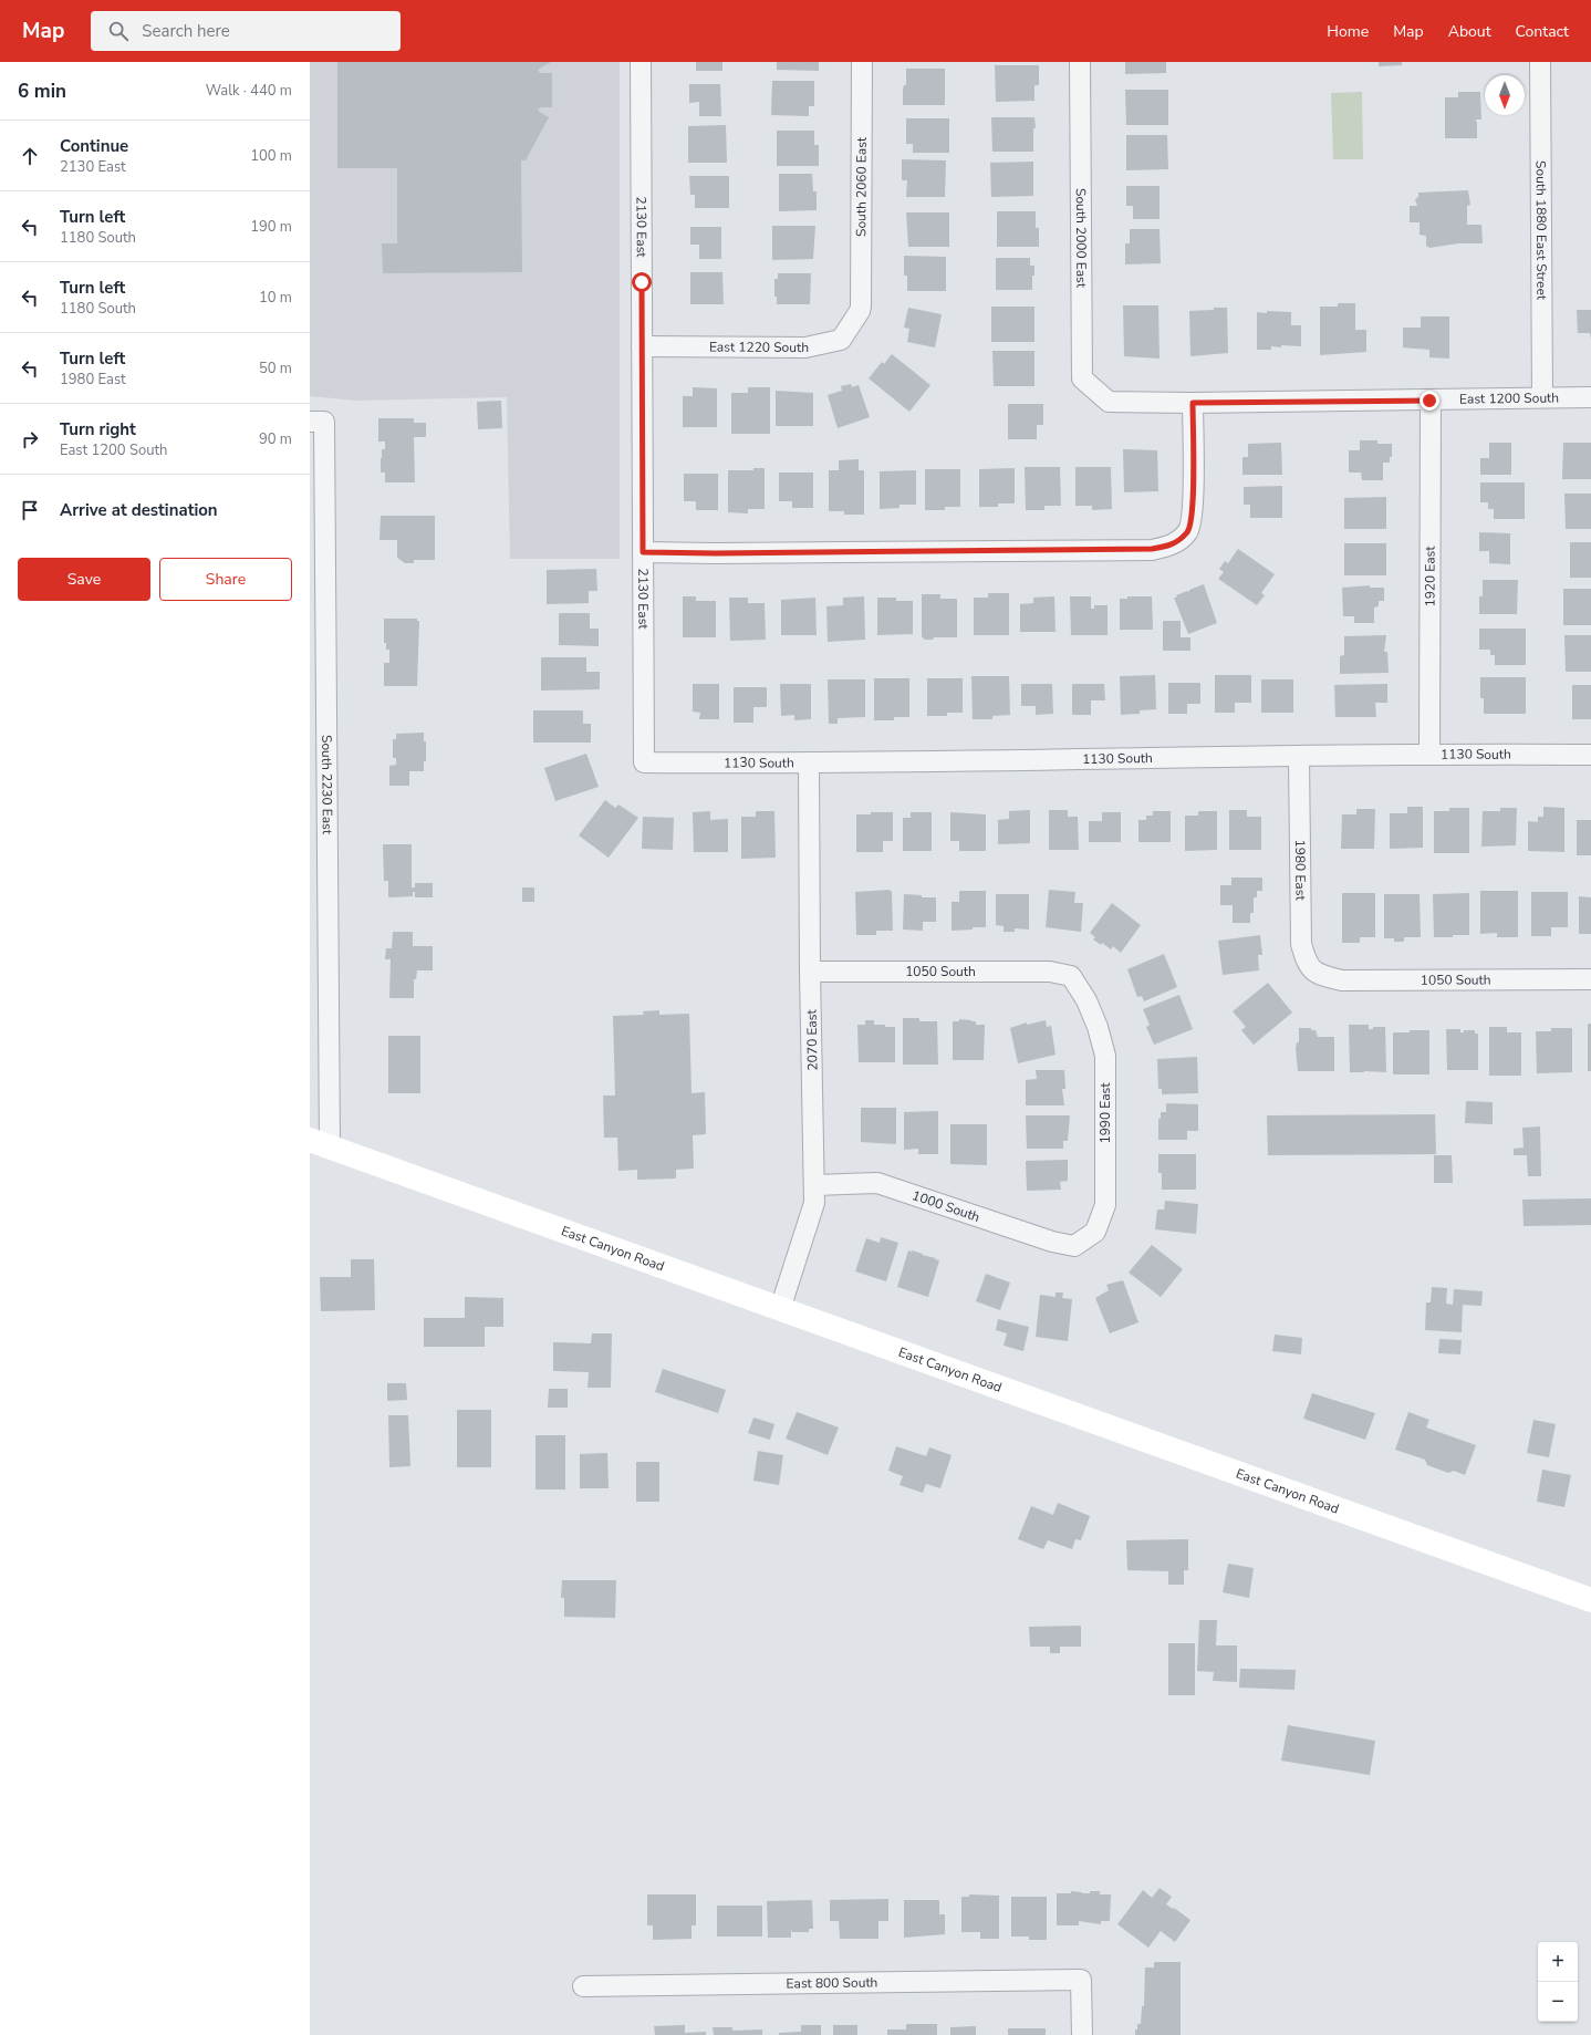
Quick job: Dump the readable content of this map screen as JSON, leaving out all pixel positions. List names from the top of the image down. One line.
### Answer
{"streets":{"main road":["East Canyon Road"],"street":["South 2060 East","2130 East","South 1880 East Street","South 2000 East","East 1220 South","East 1200 South","1920 East","1130 South","South 2230 East","1980 East","1050 South","2070 East","1990 East","1000 South","East 800 South"]},"crossings":[["South 2060 East","East 1220 South"],["2130 East","East 1220 South"],["2130 East","1130 South"],["South 1880 East Street","East 1200 South"],["South 2000 East","East 1200 South"],["East 1200 South","1920 East"],["1920 East","1130 South"],["1130 South","1980 East"],["1130 South","2070 East"],["South 2230 East","East Canyon Road"],["1980 East","1050 South"],["1050 South","2070 East"],["1050 South","1990 East"],["2070 East","1000 South"],["2070 East","East Canyon Road"],["1990 East","1000 South"]],"north":"bottom","page":{"header":"Map","search":"Search here","nav":["Home","Map","About","Contact"],"heading":["6 min","Walk · 440 m"],"list":[["Continue","2130 East","100 m"],["Turn left","1180 South","190 m"],["Turn left","1180 South","10 m"],["Turn left","1980 East","50 m"],["Turn right","East 1200 South","90 m"],"Arrive at destination"],"buttons":["Save","Share"],"map_buttons":["+","−"]}}
